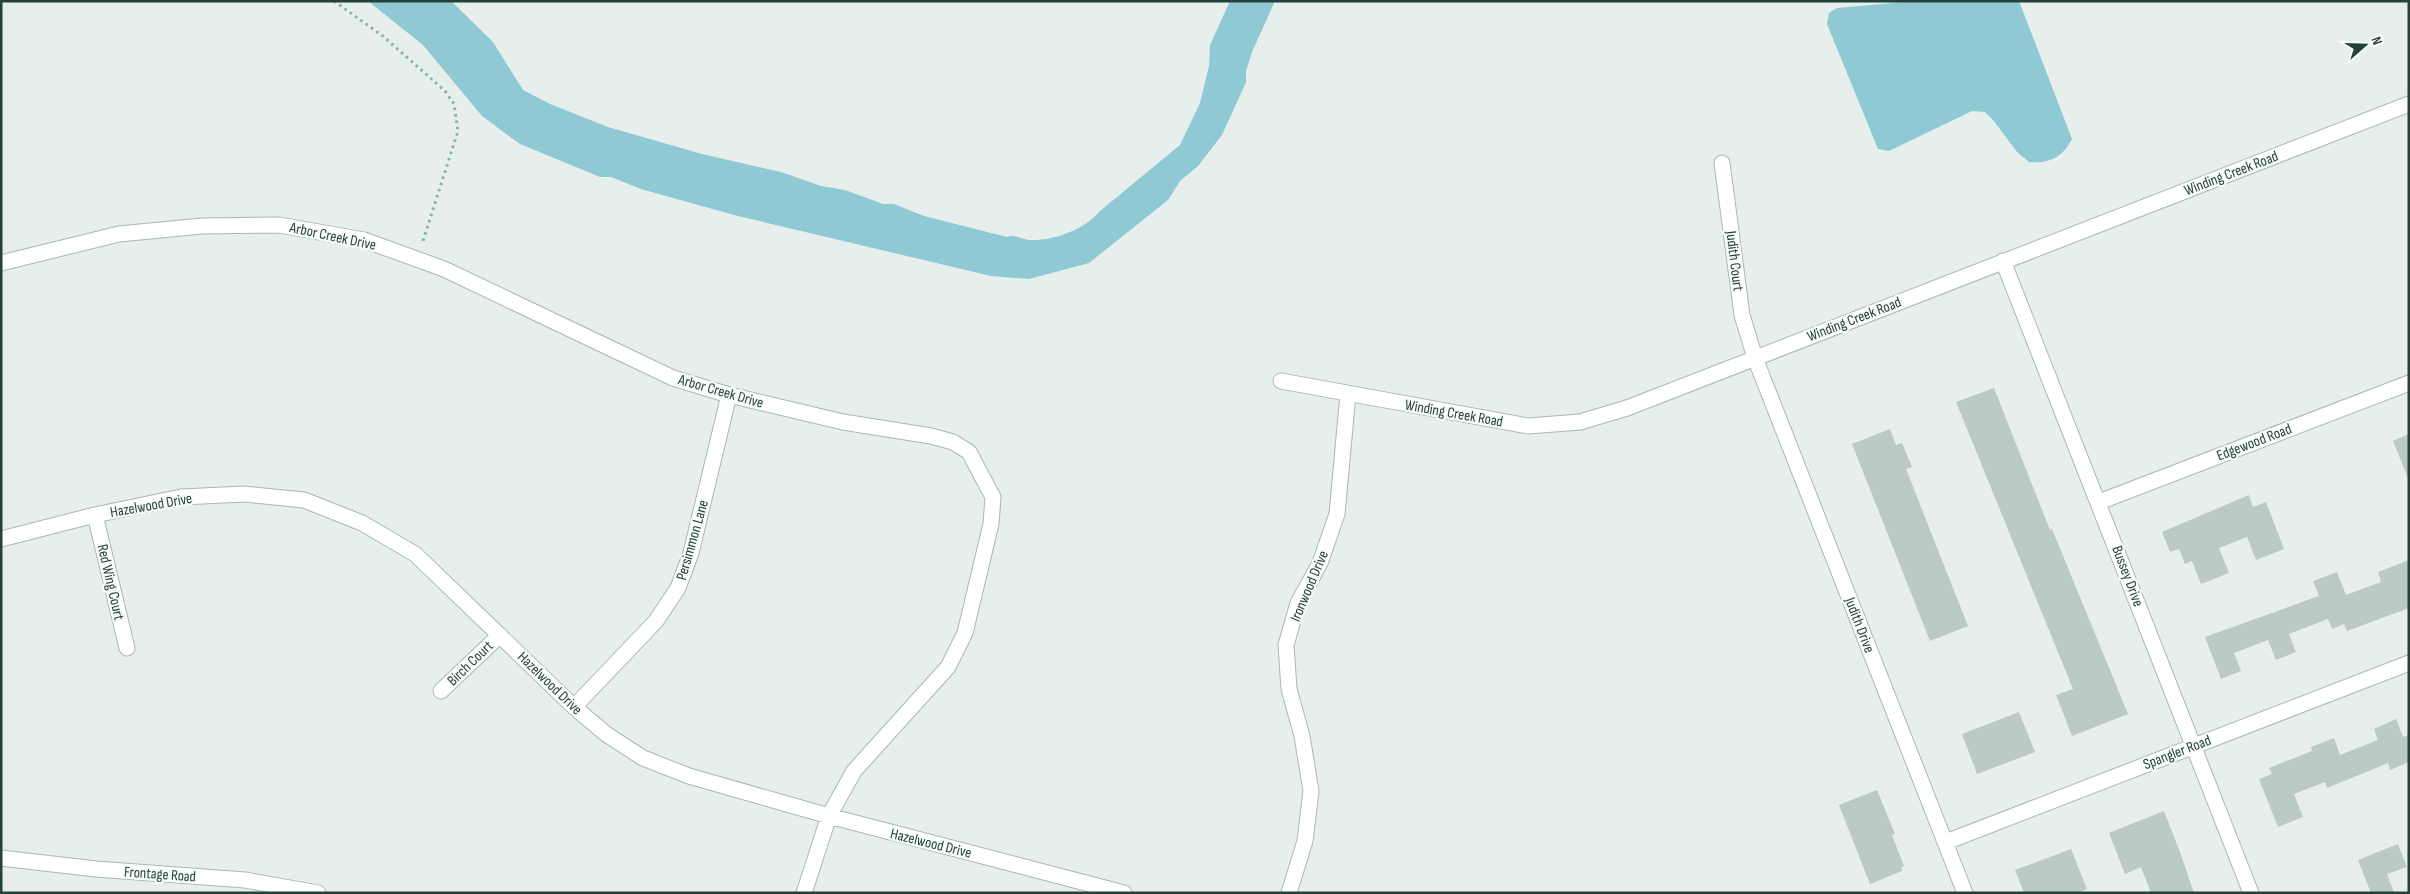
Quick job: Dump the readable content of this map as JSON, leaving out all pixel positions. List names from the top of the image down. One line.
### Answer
{"streets":{"street":["Winding Creek Road","Arbor Creek Drive","Judith Court","Edgewood Road","Hazelwood Drive","Persimmon Lane","Bussey Drive","Red Wing Court","Ironwood Drive","Judith Drive","Birch Court","Spangler Road","Frontage Road"]},"crossings":[["Winding Creek Road","Judith Court"],["Winding Creek Road","Bussey Drive"],["Winding Creek Road","Ironwood Drive"],["Winding Creek Road","Judith Drive"],["Arbor Creek Drive","Hazelwood Drive"],["Arbor Creek Drive","Persimmon Lane"],["Judith Court","Judith Drive"],["Edgewood Road","Bussey Drive"],["Hazelwood Drive","Persimmon Lane"],["Hazelwood Drive","Red Wing Court"],["Hazelwood Drive","Birch Court"],["Bussey Drive","Spangler Road"],["Judith Drive","Spangler Road"]],"north":"right"}
